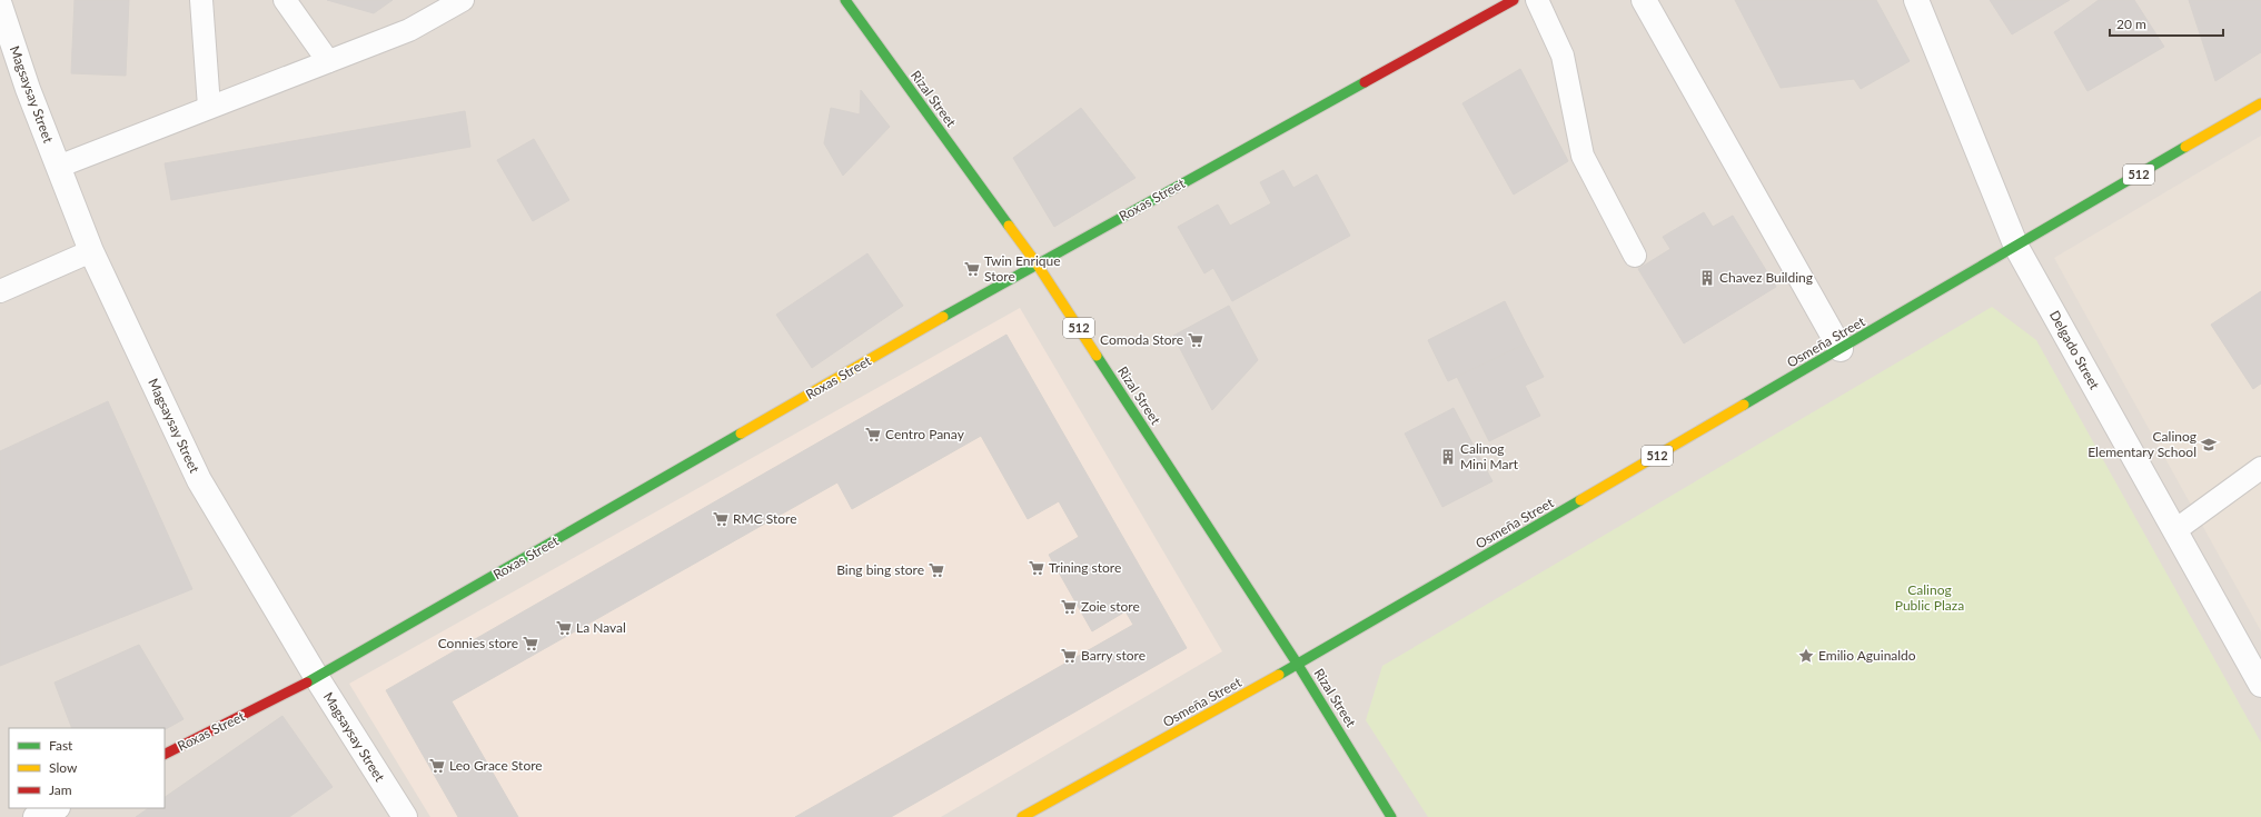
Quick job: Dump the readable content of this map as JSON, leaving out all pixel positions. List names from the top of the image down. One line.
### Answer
{"streets":{"main road":["Rizal Street","512","Roxas Street","Osmeña Street"],"street":["Magsaysay Street","Delgado Street"]},"crossings":[["Magsaysay Street","Roxas Street"],["Rizal Street","Roxas Street"],["Rizal Street","Osmeña Street"],["512","Osmeña Street"],["512","Delgado Street"],["Osmeña Street","Delgado Street"]],"parks":["Calinog Public Plaza"],"places":{"supermarket":["Twin Enrique Store","Comoda Store","Centro Panay","RMC Store","Trining store","Bing bing store","Zoie store","La Naval","Connies store","Barry store","Leo Grace Store"],"building":["Chavez Building","Calinog Mini Mart"],"school or university":["Calinog Elementary School"],"place":["Emilio Aguinaldo"]},"legend":["Fast","Slow","Jam"],"scale_bar":"20 m"}
